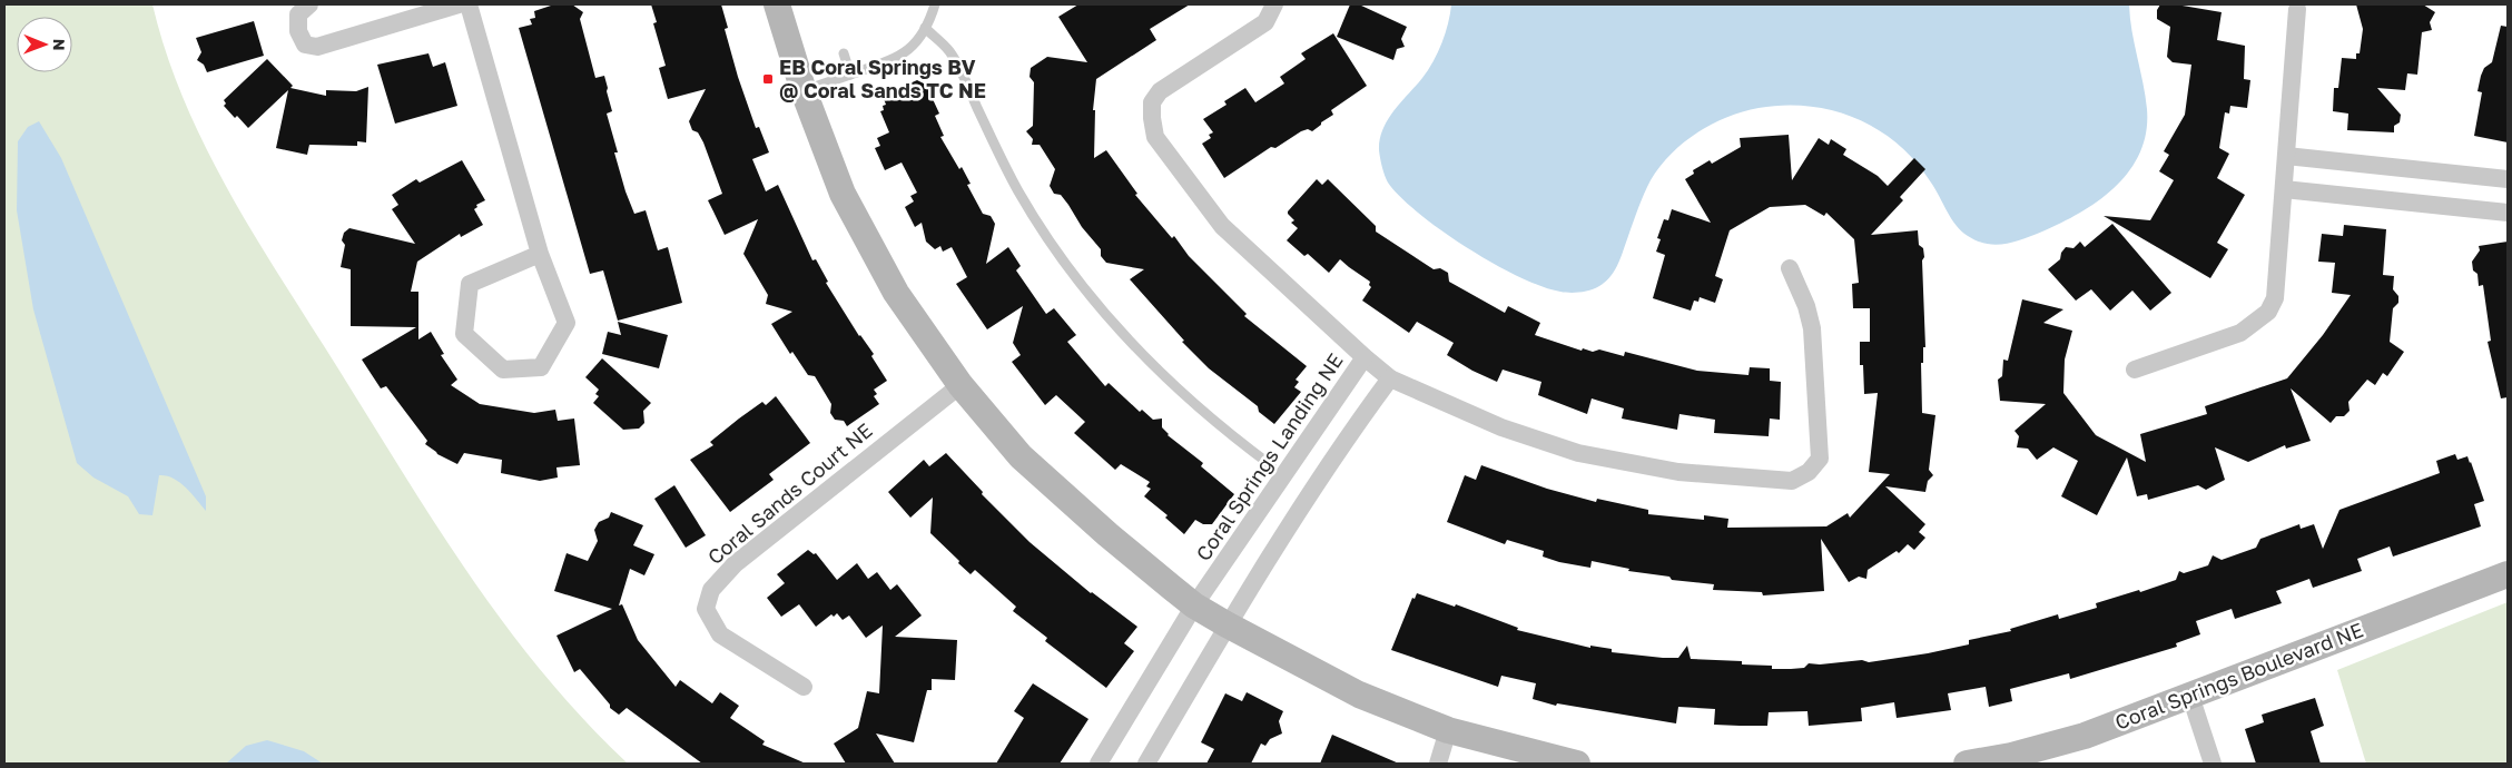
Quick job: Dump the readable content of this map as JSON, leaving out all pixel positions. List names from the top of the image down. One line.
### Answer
{"streets":{"street":["Coral Springs Landing NE","Coral Sands Court NE","Coral Springs Boulevard NE"]},"places":{"transit":["EB Coral Springs BV @ Coral Sands TC NE"]},"north":"right"}
